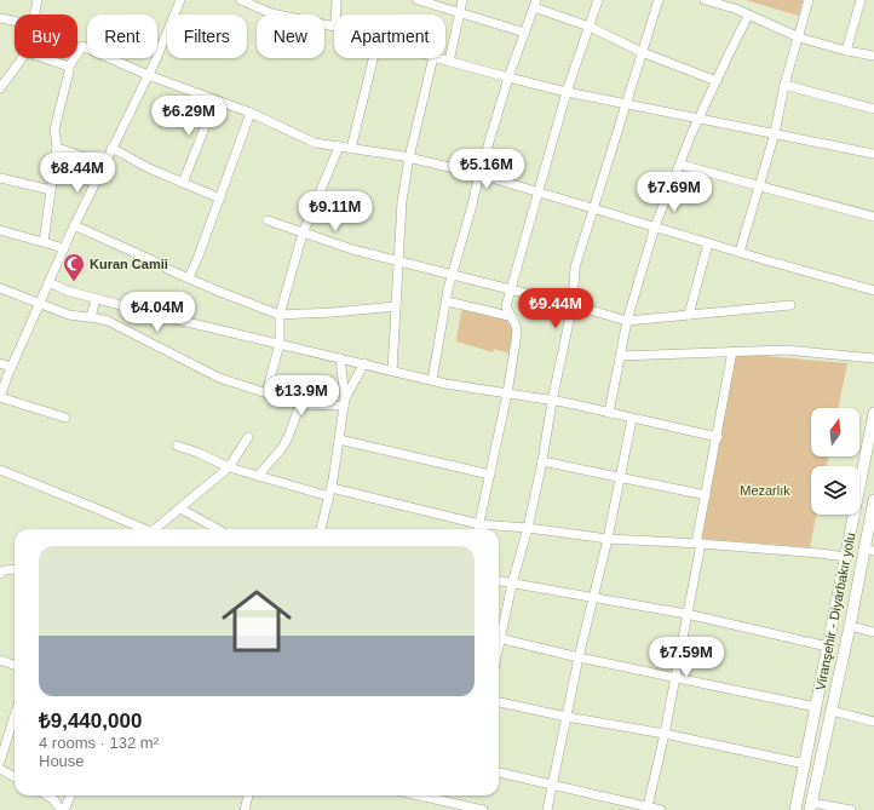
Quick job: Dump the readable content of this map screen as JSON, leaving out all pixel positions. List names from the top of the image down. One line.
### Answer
{"streets":{"main road":["Viranşehir - Diyarbakır yolu"]},"parks":["Mezarlık"],"places":{"mosque":["Kuran Camii"]},"north":"top","page":{"chip":["Buy","Rent","Filters","New","Apartment"],"price":["₺6.29M","₺5.16M","₺8.44M","₺7.69M","₺9.11M","₺9.44M","₺4.04M","₺13.9M","₺7.59M"],"list":[{"name":"₺9,440,000","note":"4 rooms · 132 m² · House"}]}}
